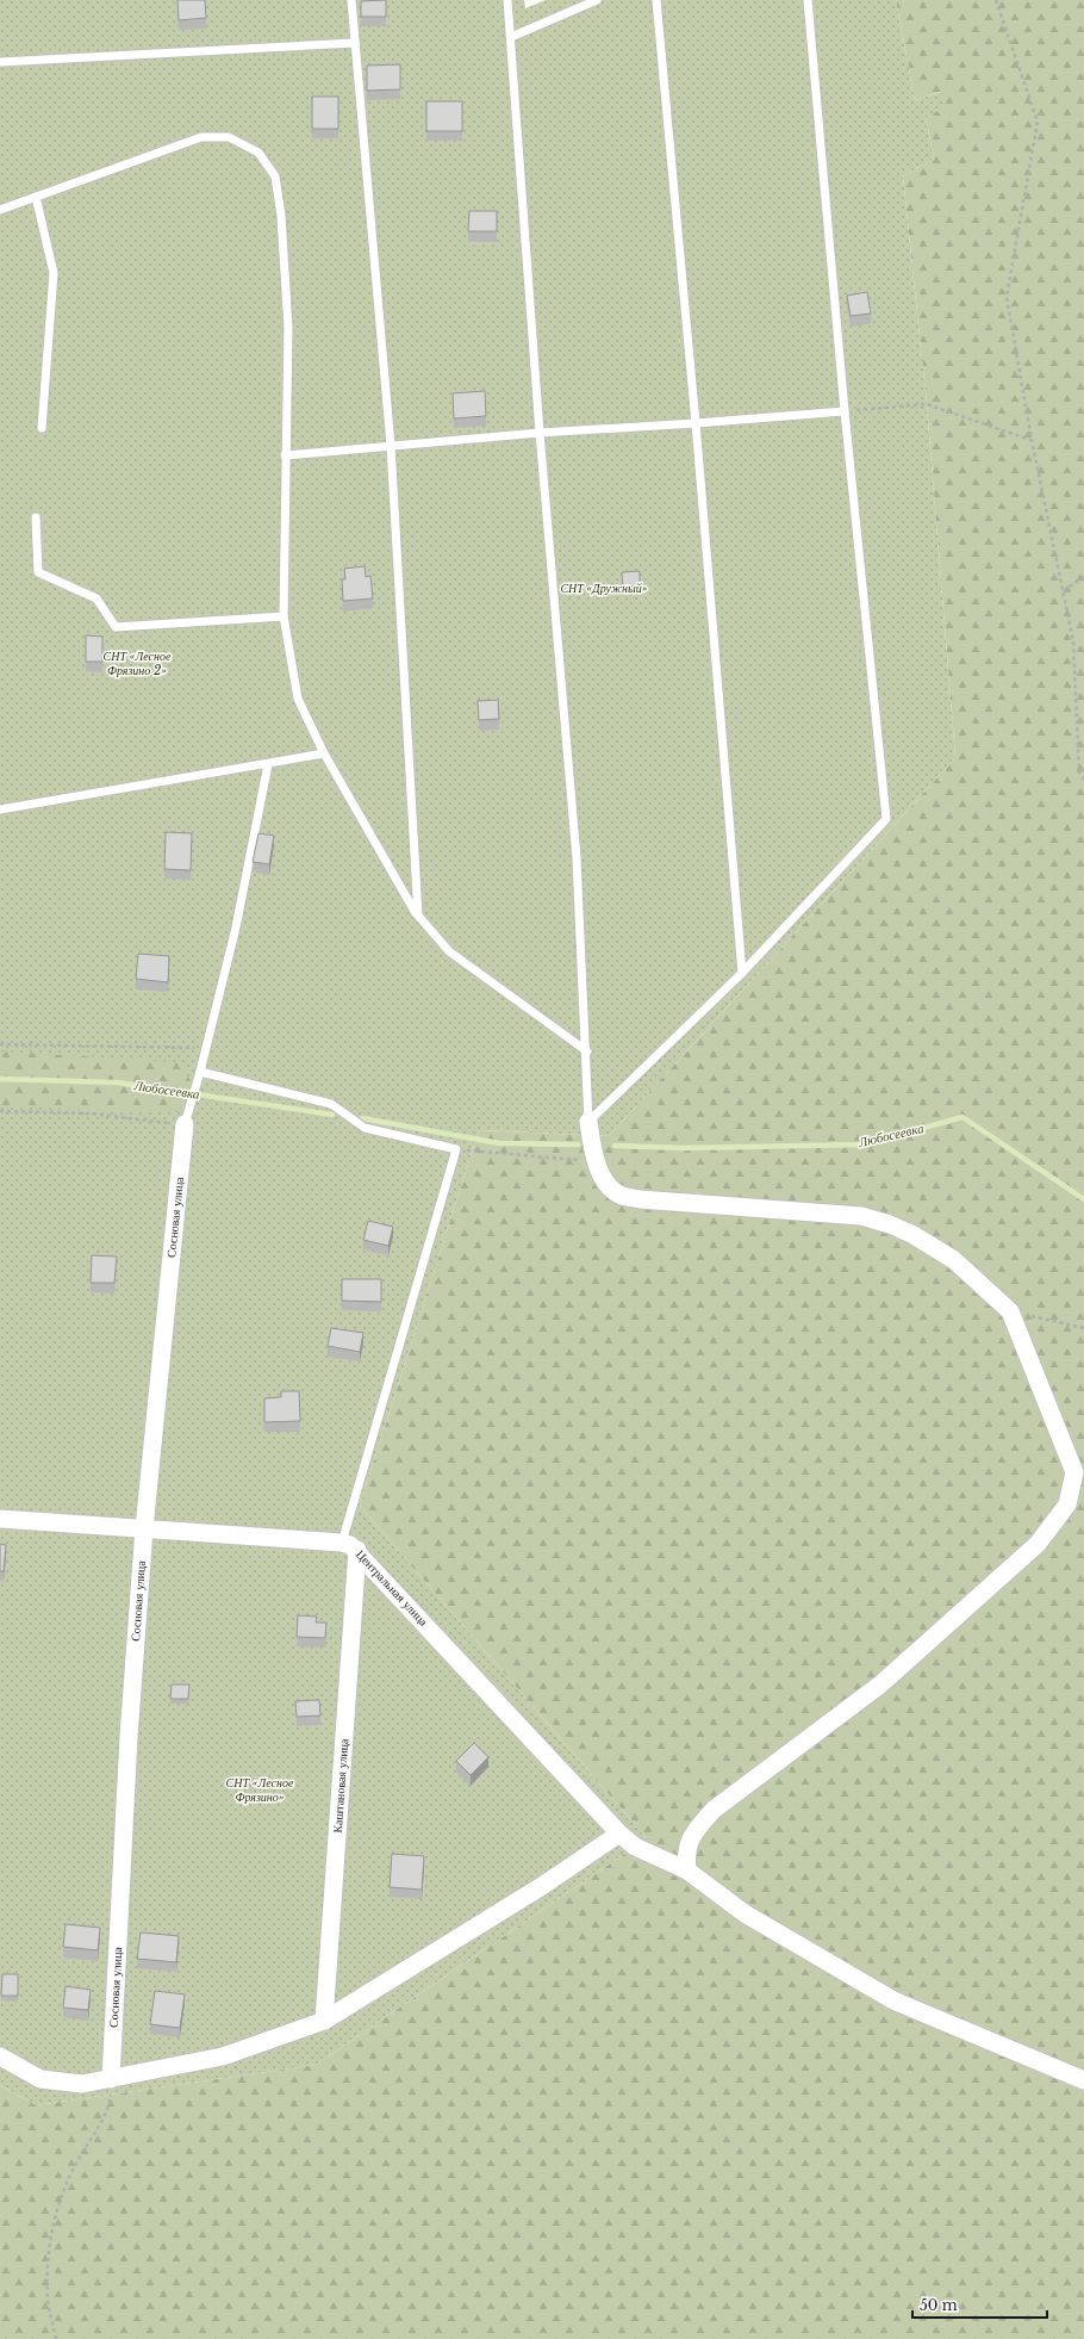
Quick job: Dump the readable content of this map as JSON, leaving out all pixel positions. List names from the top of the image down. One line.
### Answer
{"streets":{"street":["Сосновая улица","Центральная улица","Каштановая улица"]},"crossings":[["Центральная улица","Каштановая улица"]],"water":["Любосеевка"],"parks":["СНТ «Дружный»","СНТ «Лесное Фрязино 2»","СНТ «Лесное Фрязино»"],"scale_bar":"50 m"}
